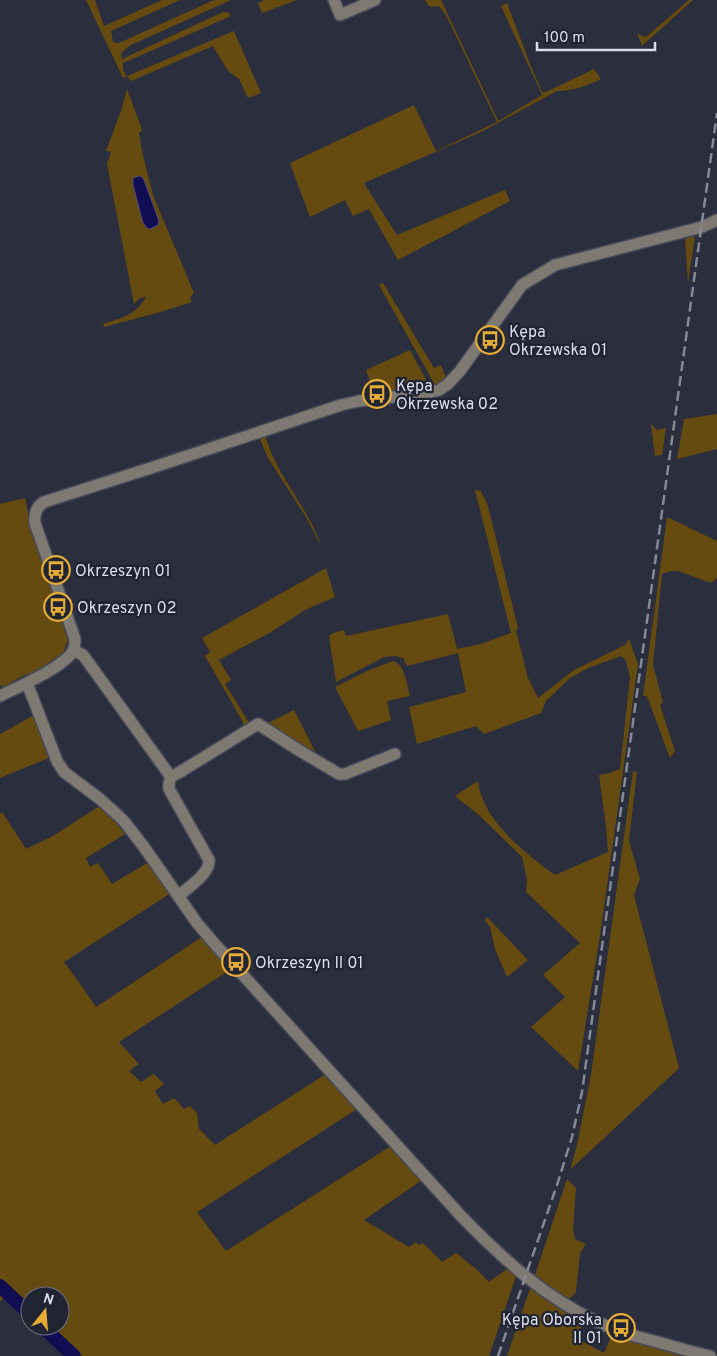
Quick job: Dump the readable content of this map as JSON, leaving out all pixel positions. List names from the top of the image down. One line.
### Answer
{"places":{"bus stop":["Kępa Okrzewska 01","Kępa Okrzewska 02","Okrzeszyn 01","Okrzeszyn 02","Okrzeszyn II 01","Kępa Oborska II 01"]},"scale_bar":"100 m","north":"top"}
